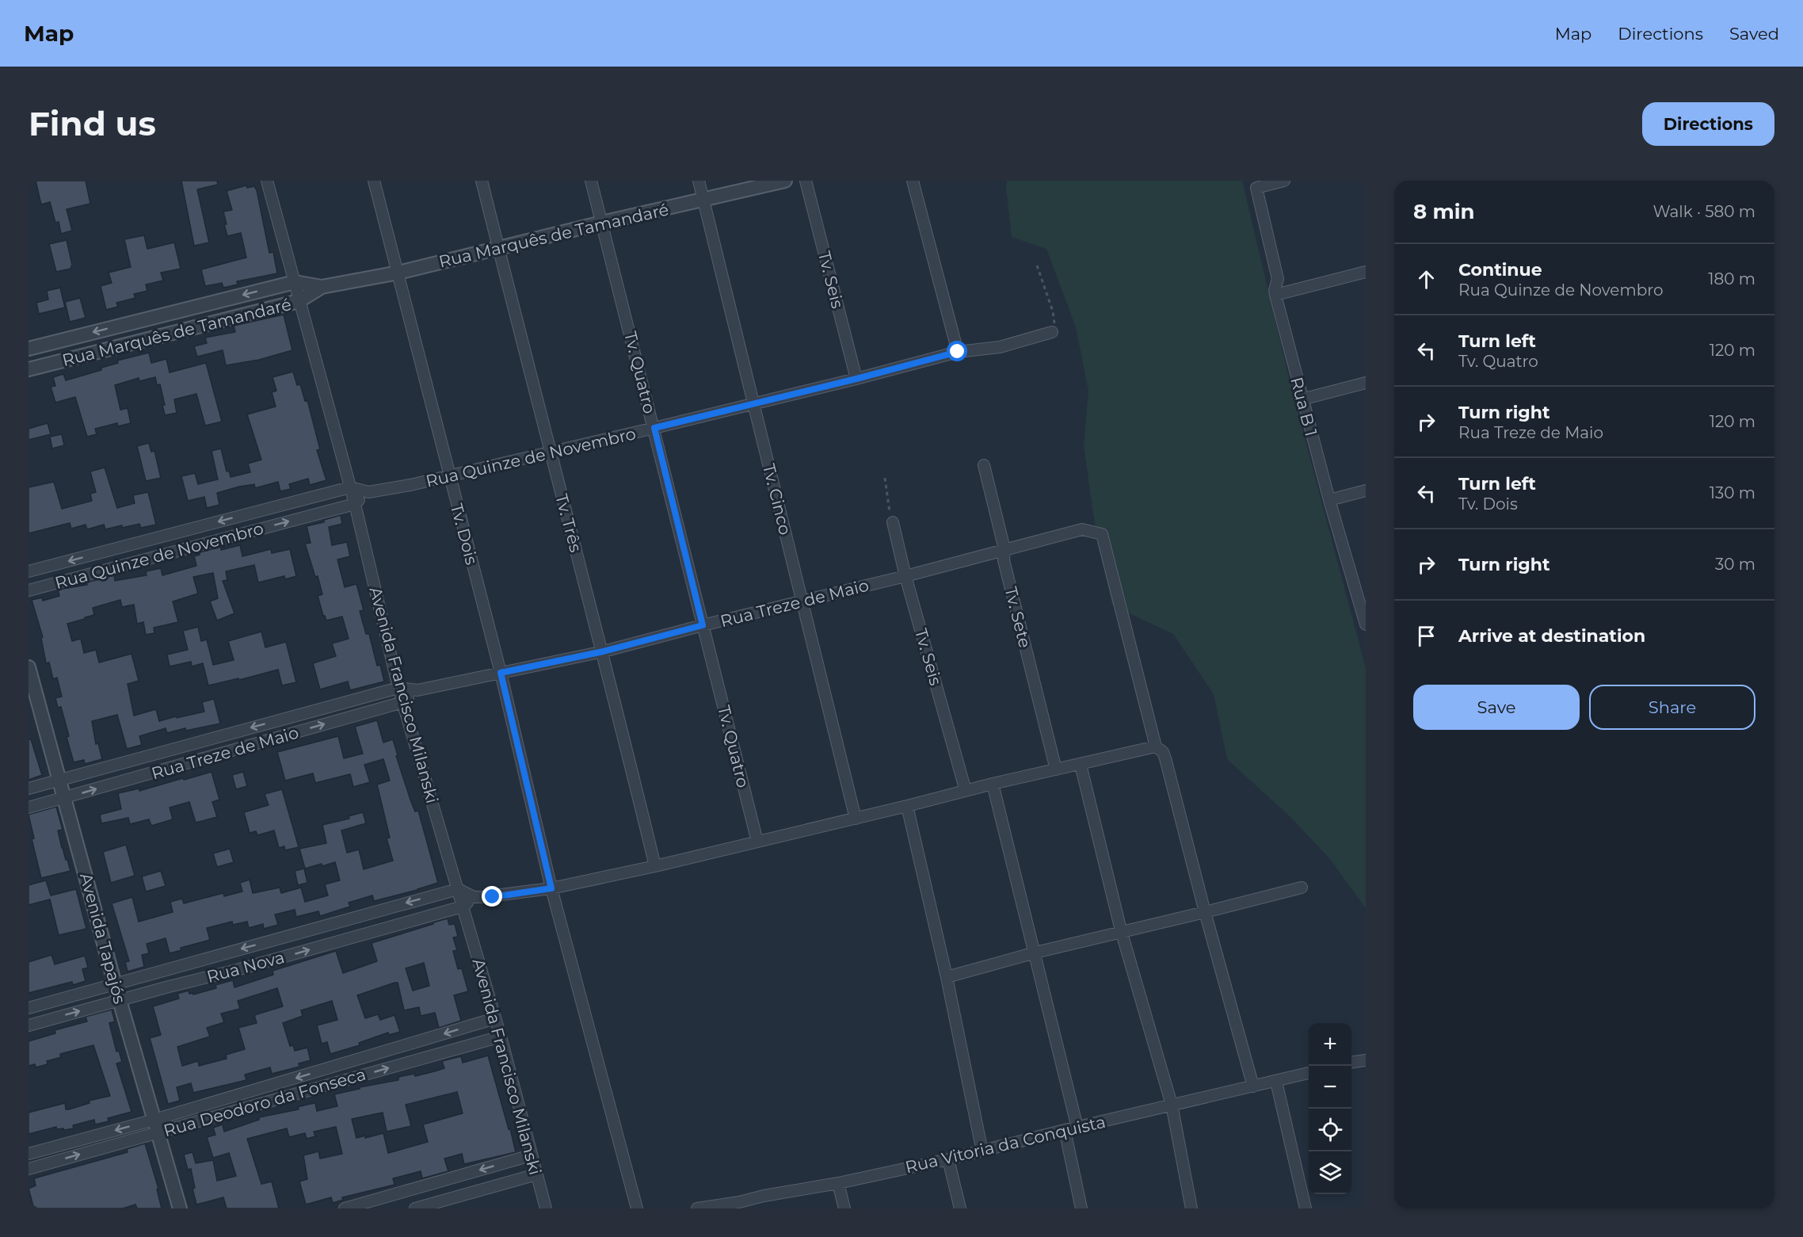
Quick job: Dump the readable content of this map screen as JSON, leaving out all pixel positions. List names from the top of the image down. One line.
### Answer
{"streets":{"street":["Rua Marquês de Tamandaré","Tv. Seis","Tv. Quatro","Rua B 1","Rua Quinze de Novembro","Tv. Cinco","Tv. Três","Tv. Dois","Rua Treze de Maio","Tv. Sete","Avenida Francisco Milanski","Avenida Tapajós","Rua Nova","Rua Deodoro da Fonseca","Rua Vitoria da Conquista"]},"crossings":[["Rua Marquês de Tamandaré","Tv. Quatro"],["Rua Marquês de Tamandaré","Tv. Cinco"],["Rua Marquês de Tamandaré","Tv. Três"],["Rua Marquês de Tamandaré","Tv. Dois"],["Rua Marquês de Tamandaré","Avenida Francisco Milanski"],["Tv. Seis","Rua Quinze de Novembro"],["Tv. Seis","Rua Treze de Maio"],["Tv. Quatro","Rua Quinze de Novembro"],["Tv. Quatro","Rua Treze de Maio"],["Rua Quinze de Novembro","Tv. Cinco"],["Rua Quinze de Novembro","Tv. Três"],["Rua Quinze de Novembro","Tv. Dois"],["Rua Quinze de Novembro","Avenida Francisco Milanski"],["Tv. Cinco","Rua Treze de Maio"],["Tv. Três","Rua Treze de Maio"],["Tv. Dois","Rua Treze de Maio"],["Rua Treze de Maio","Tv. Sete"],["Rua Treze de Maio","Avenida Francisco Milanski"],["Rua Treze de Maio","Avenida Tapajós"],["Avenida Francisco Milanski","Rua Nova"],["Avenida Francisco Milanski","Rua Deodoro da Fonseca"],["Avenida Tapajós","Rua Nova"],["Avenida Tapajós","Rua Deodoro da Fonseca"]],"page":{"header":"Map","nav":["Map","Directions","Saved"],"buttons":["Directions",["Save","Share"]],"title":"Find us","heading":["8 min","Walk · 580 m"],"list":[["Continue","Rua Quinze de Novembro","180 m"],["Turn left","Tv. Quatro","120 m"],["Turn right","Rua Treze de Maio","120 m"],["Turn left","Tv. Dois","130 m"],["Turn right","30 m"],"Arrive at destination"],"map_buttons":["+","−"]}}
